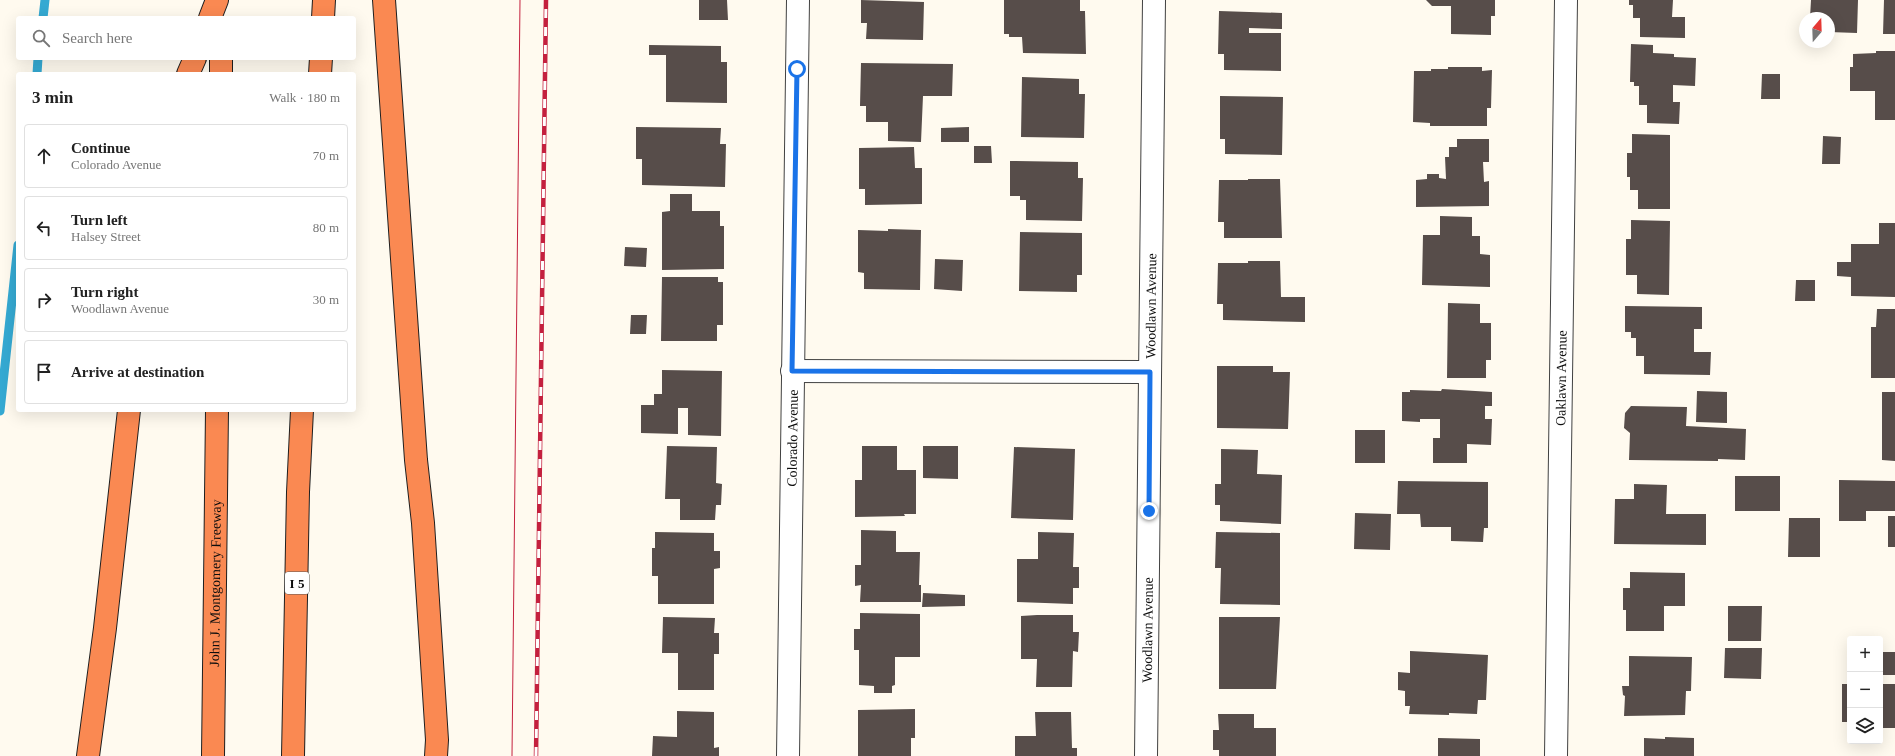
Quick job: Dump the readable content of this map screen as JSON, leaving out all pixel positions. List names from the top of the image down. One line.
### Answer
{"streets":{"highway":["John J. Montgomery Freeway","I 5"],"street":["Woodlawn Avenue","Oaklawn Avenue","Colorado Avenue"]},"north":"top","page":{"search":"Search here","heading":["3 min","Walk · 180 m"],"list":[["Continue","Colorado Avenue","70 m"],["Turn left","Halsey Street","80 m"],["Turn right","Woodlawn Avenue","30 m"],"Arrive at destination"],"map_buttons":["+","−"]}}
